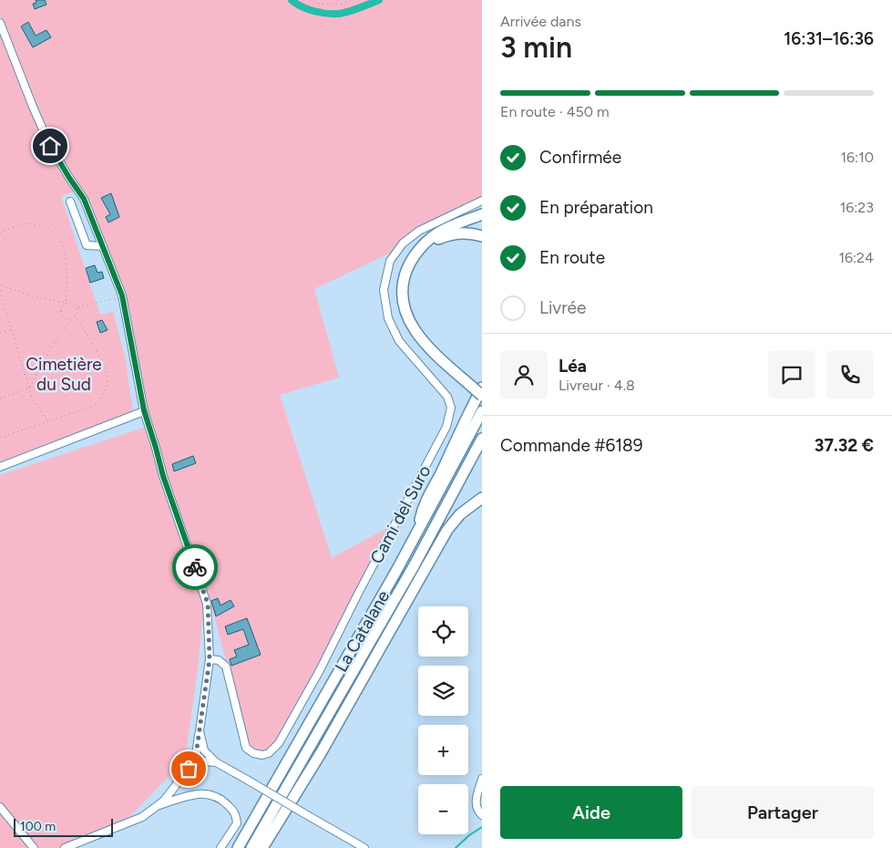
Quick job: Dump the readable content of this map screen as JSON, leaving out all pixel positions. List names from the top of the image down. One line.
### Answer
{"streets":{"highway":["La Catalane"],"street":["Cami del Suro"]},"parks":["Cimetière du Sud"],"scale_bar":"100 m","page":{"heading":["3 min","Arrivée dans","16:31–16:36"],"panel":["Léa","Livreur · 4.8","Commande #6189","37.32 €"],"bar":"En route · 450 m","list":[["Confirmée","16:10"],["En préparation","16:23"],["En route","16:24"],"Livrée"],"map_buttons":["+","−"],"buttons":["Aide","Partager"],"scale":"100 m"}}
